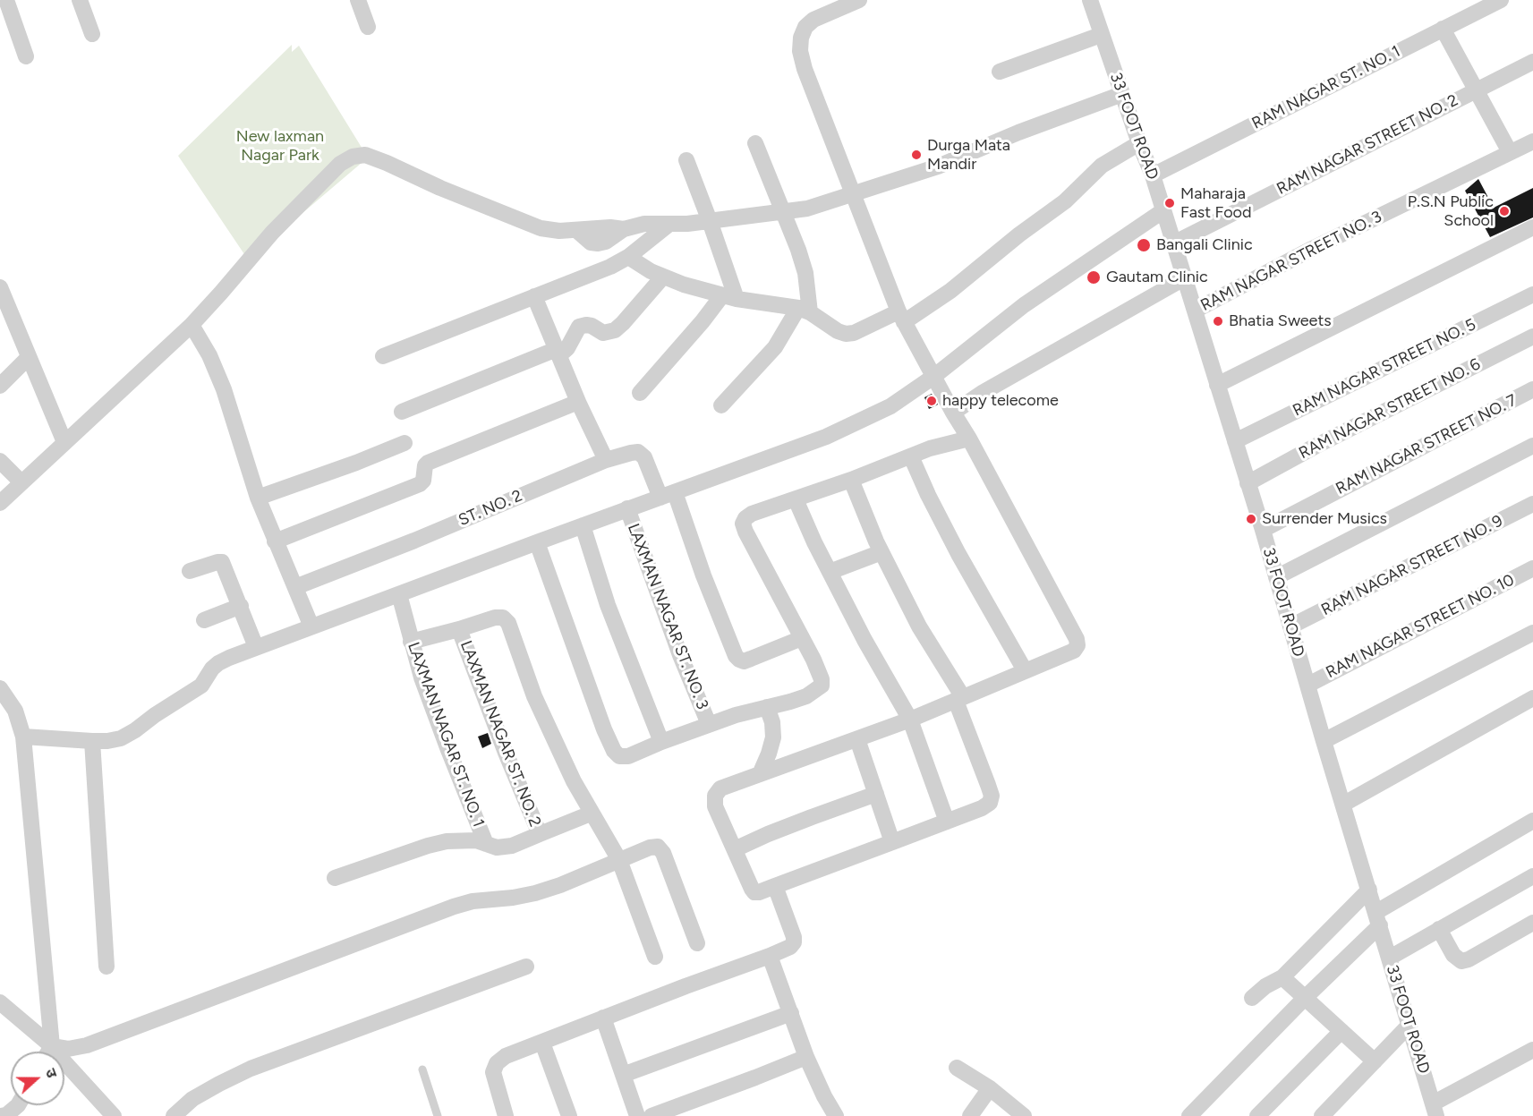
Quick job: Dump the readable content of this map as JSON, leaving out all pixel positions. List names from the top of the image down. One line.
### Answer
{"streets":{"street":["RAM NAGAR ST. NO. 1","33 FOOT ROAD","RAM NAGAR STREET NO. 2","RAM NAGAR STREET NO. 3","RAM NAGAR STREET NO. 5","RAM NAGAR STREET NO. 6","RAM NAGAR STREET NO. 7","ST. NO. 2","RAM NAGAR STREET NO. 9","LAXMAN NAGAR ST. NO. 3","RAM NAGAR STREET NO. 10","LAXMAN NAGAR ST. NO. 2","LAXMAN NAGAR ST. NO. 1"]},"crossings":[["RAM NAGAR ST. NO. 1","33 FOOT ROAD"],["33 FOOT ROAD","RAM NAGAR STREET NO. 2"],["33 FOOT ROAD","RAM NAGAR STREET NO. 3"],["33 FOOT ROAD","RAM NAGAR STREET NO. 5"],["33 FOOT ROAD","RAM NAGAR STREET NO. 6"],["33 FOOT ROAD","RAM NAGAR STREET NO. 7"],["33 FOOT ROAD","RAM NAGAR STREET NO. 9"],["33 FOOT ROAD","RAM NAGAR STREET NO. 10"],["LAXMAN NAGAR ST. NO. 2","LAXMAN NAGAR ST. NO. 1"]],"parks":["New laxman Nagar Park"],"places":["Durga Mata Mandir","Maharaja Fast Food","P.S.N Public School","Bangali Clinic","Gautam Clinic","Bhatia Sweets","happy telecome","Surrender Musics"],"north":"right"}
